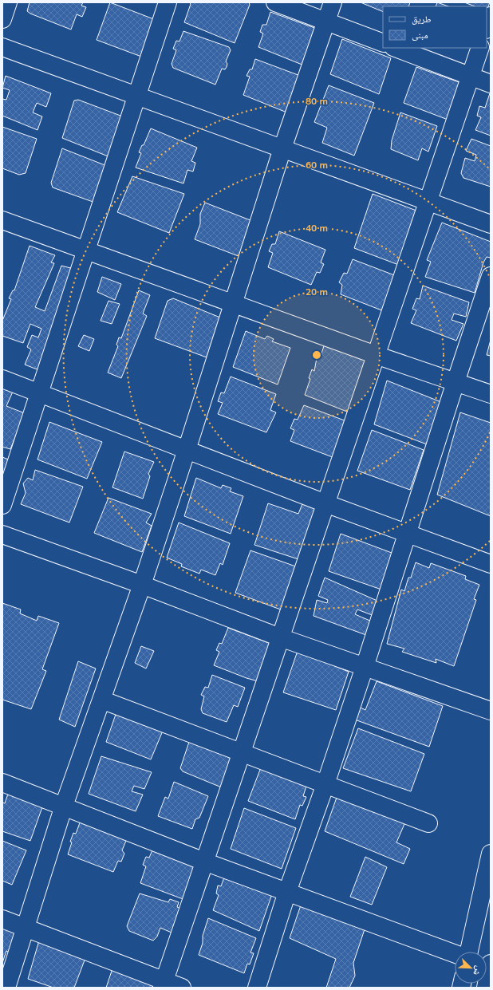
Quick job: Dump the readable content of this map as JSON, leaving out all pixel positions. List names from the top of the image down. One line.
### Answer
{"legend":["طريق","مبنى"],"north":"bottom right","rings":["80 m","60 m","40 m","20 m"]}
